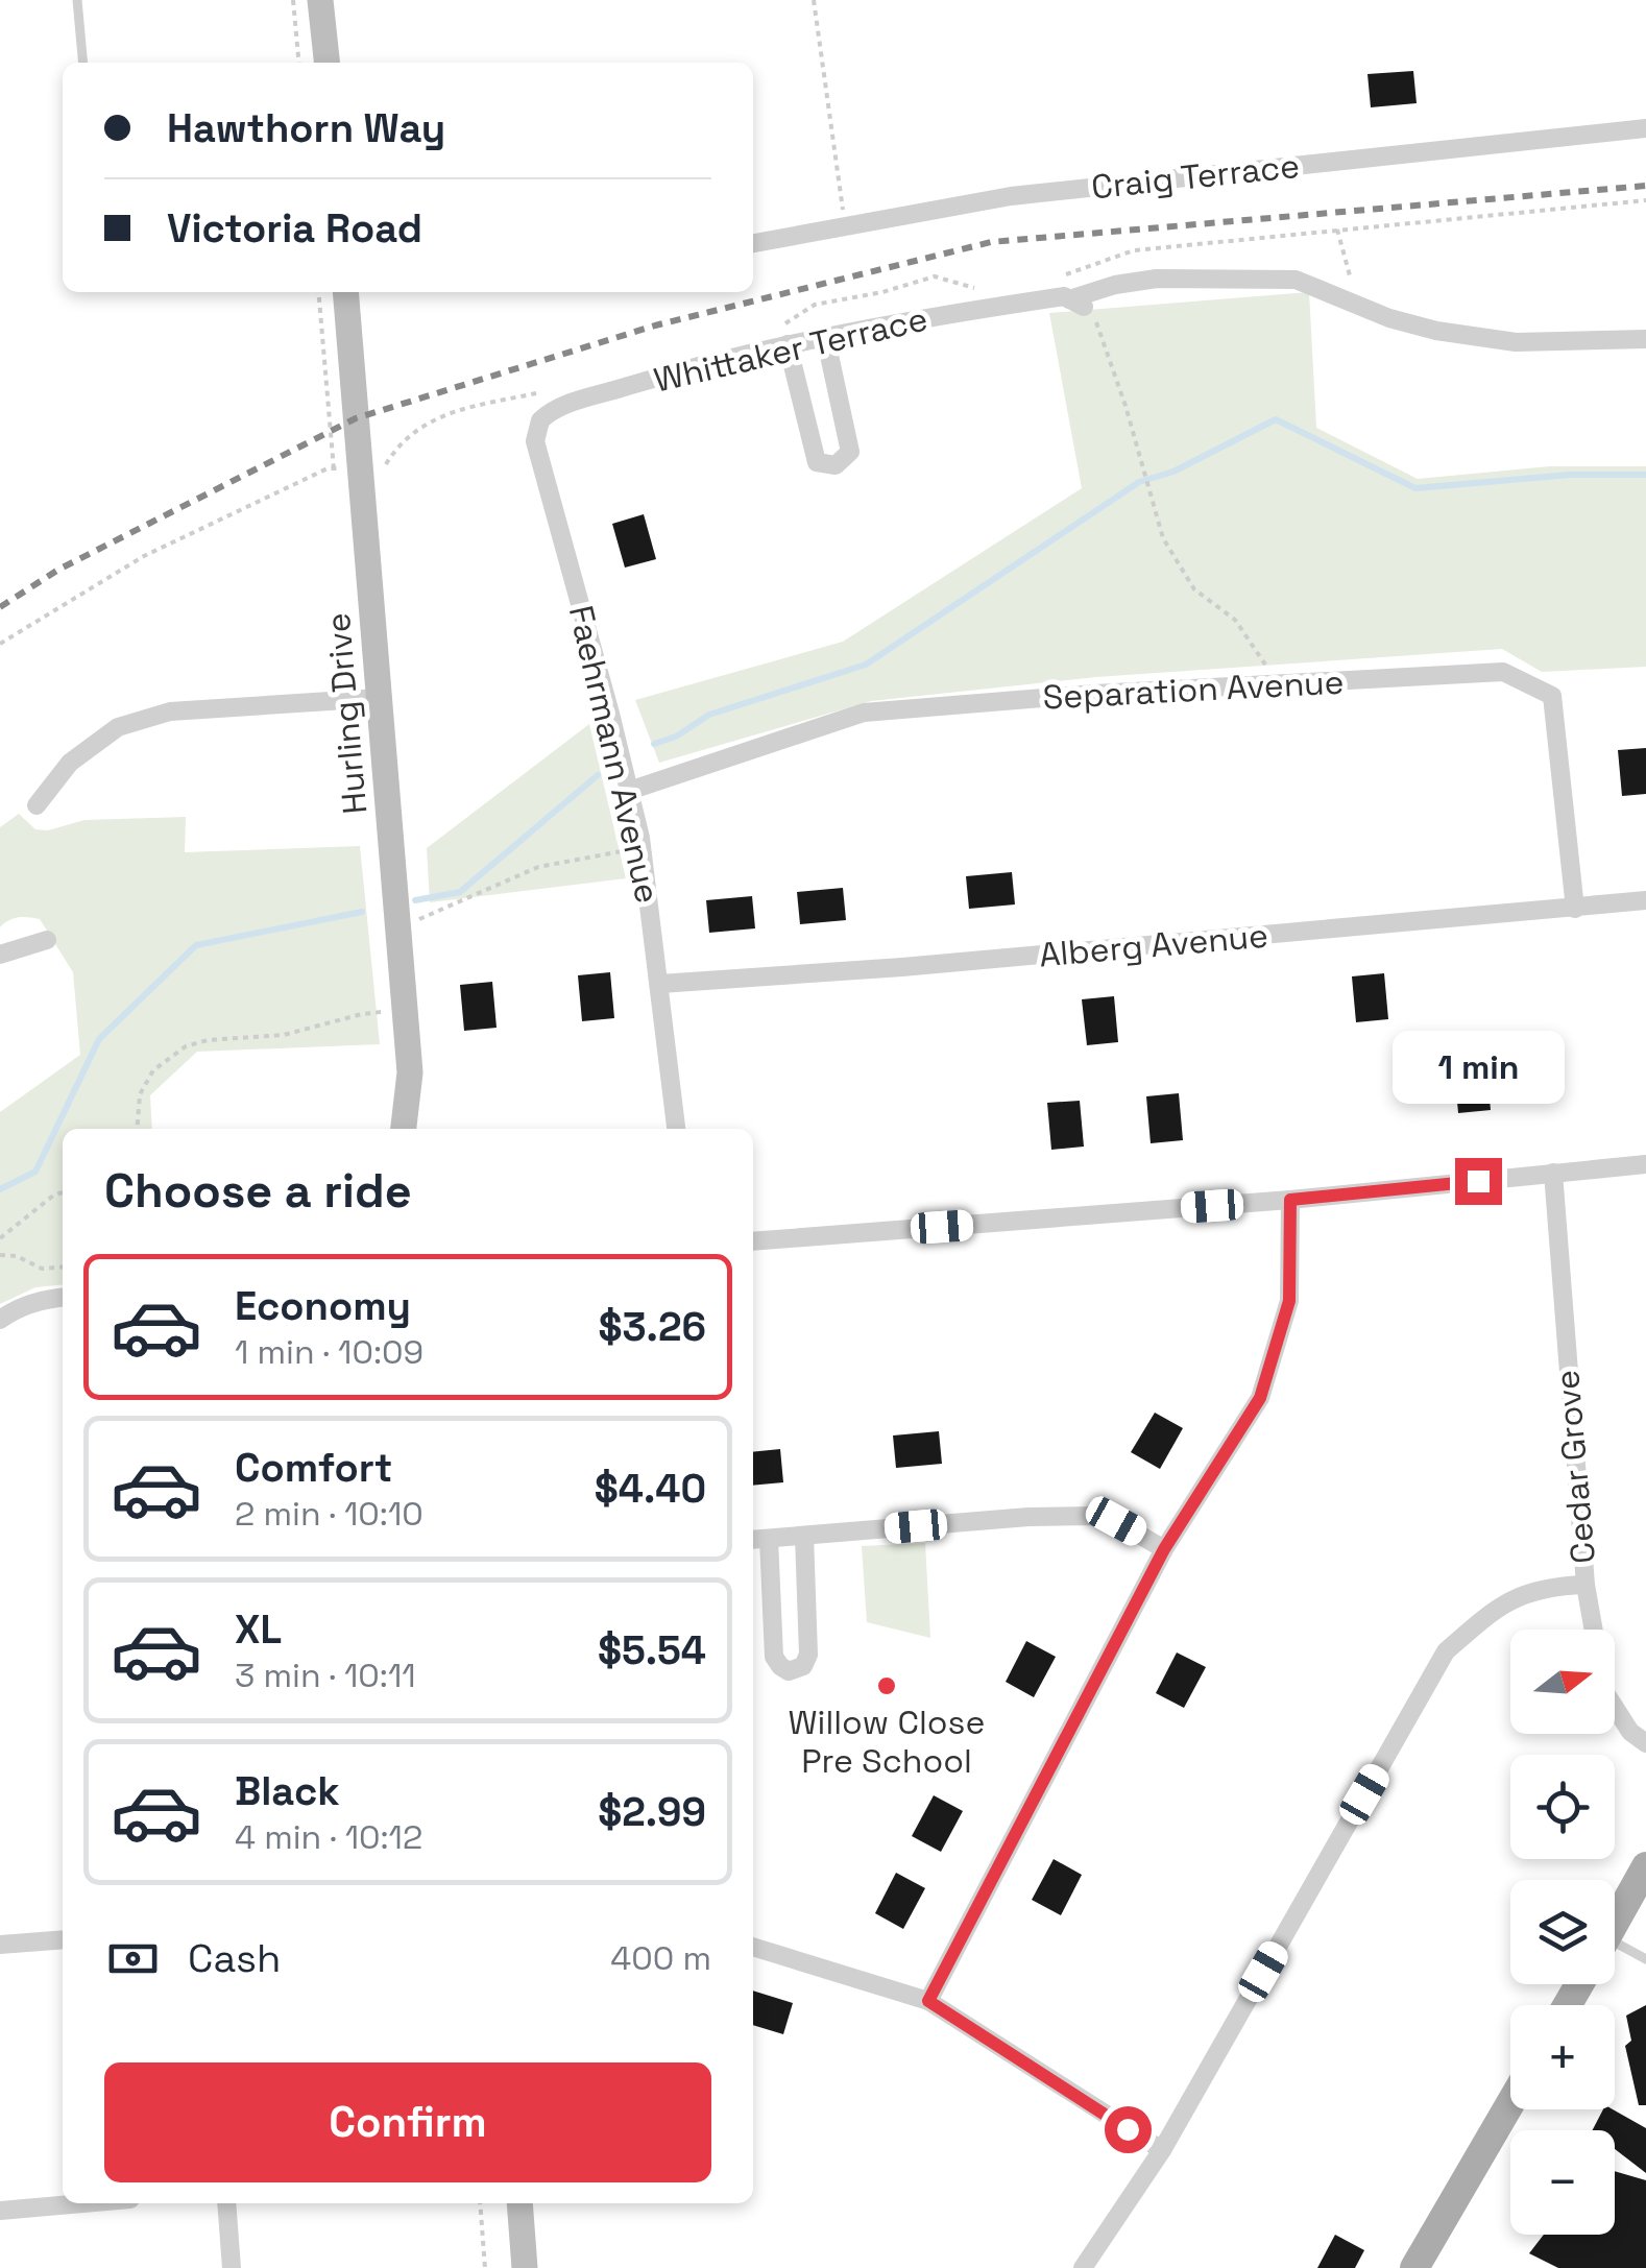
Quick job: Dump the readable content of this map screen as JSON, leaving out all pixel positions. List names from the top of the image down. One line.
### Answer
{"streets":{"street":["Craig Terrace","Whittaker Terrace","Separation Avenue","Hurling Drive","Faehrmann Avenue","Alberg Avenue","Cedar Grove"]},"crossings":[["Whittaker Terrace","Faehrmann Avenue"],["Separation Avenue","Faehrmann Avenue"],["Separation Avenue","Alberg Avenue"],["Faehrmann Avenue","Alberg Avenue"]],"places":["Willow Close Pre School"],"north":"right","page":{"banner":["Hawthorn Way","Victoria Road"],"bubble":"1 min","heading":"Choose a ride","list":[{"name":"Economy","note":"1 min · 10:09","value":"$3.26"},{"name":"Comfort","note":"2 min · 10:10","value":"$4.40"},{"name":"XL","note":"3 min · 10:11","value":"$5.54"},{"name":"Black","note":"4 min · 10:12","value":"$2.99"}],"map_buttons":["+","−"],"pay":["Cash","400 m"],"buttons":"Confirm"}}
